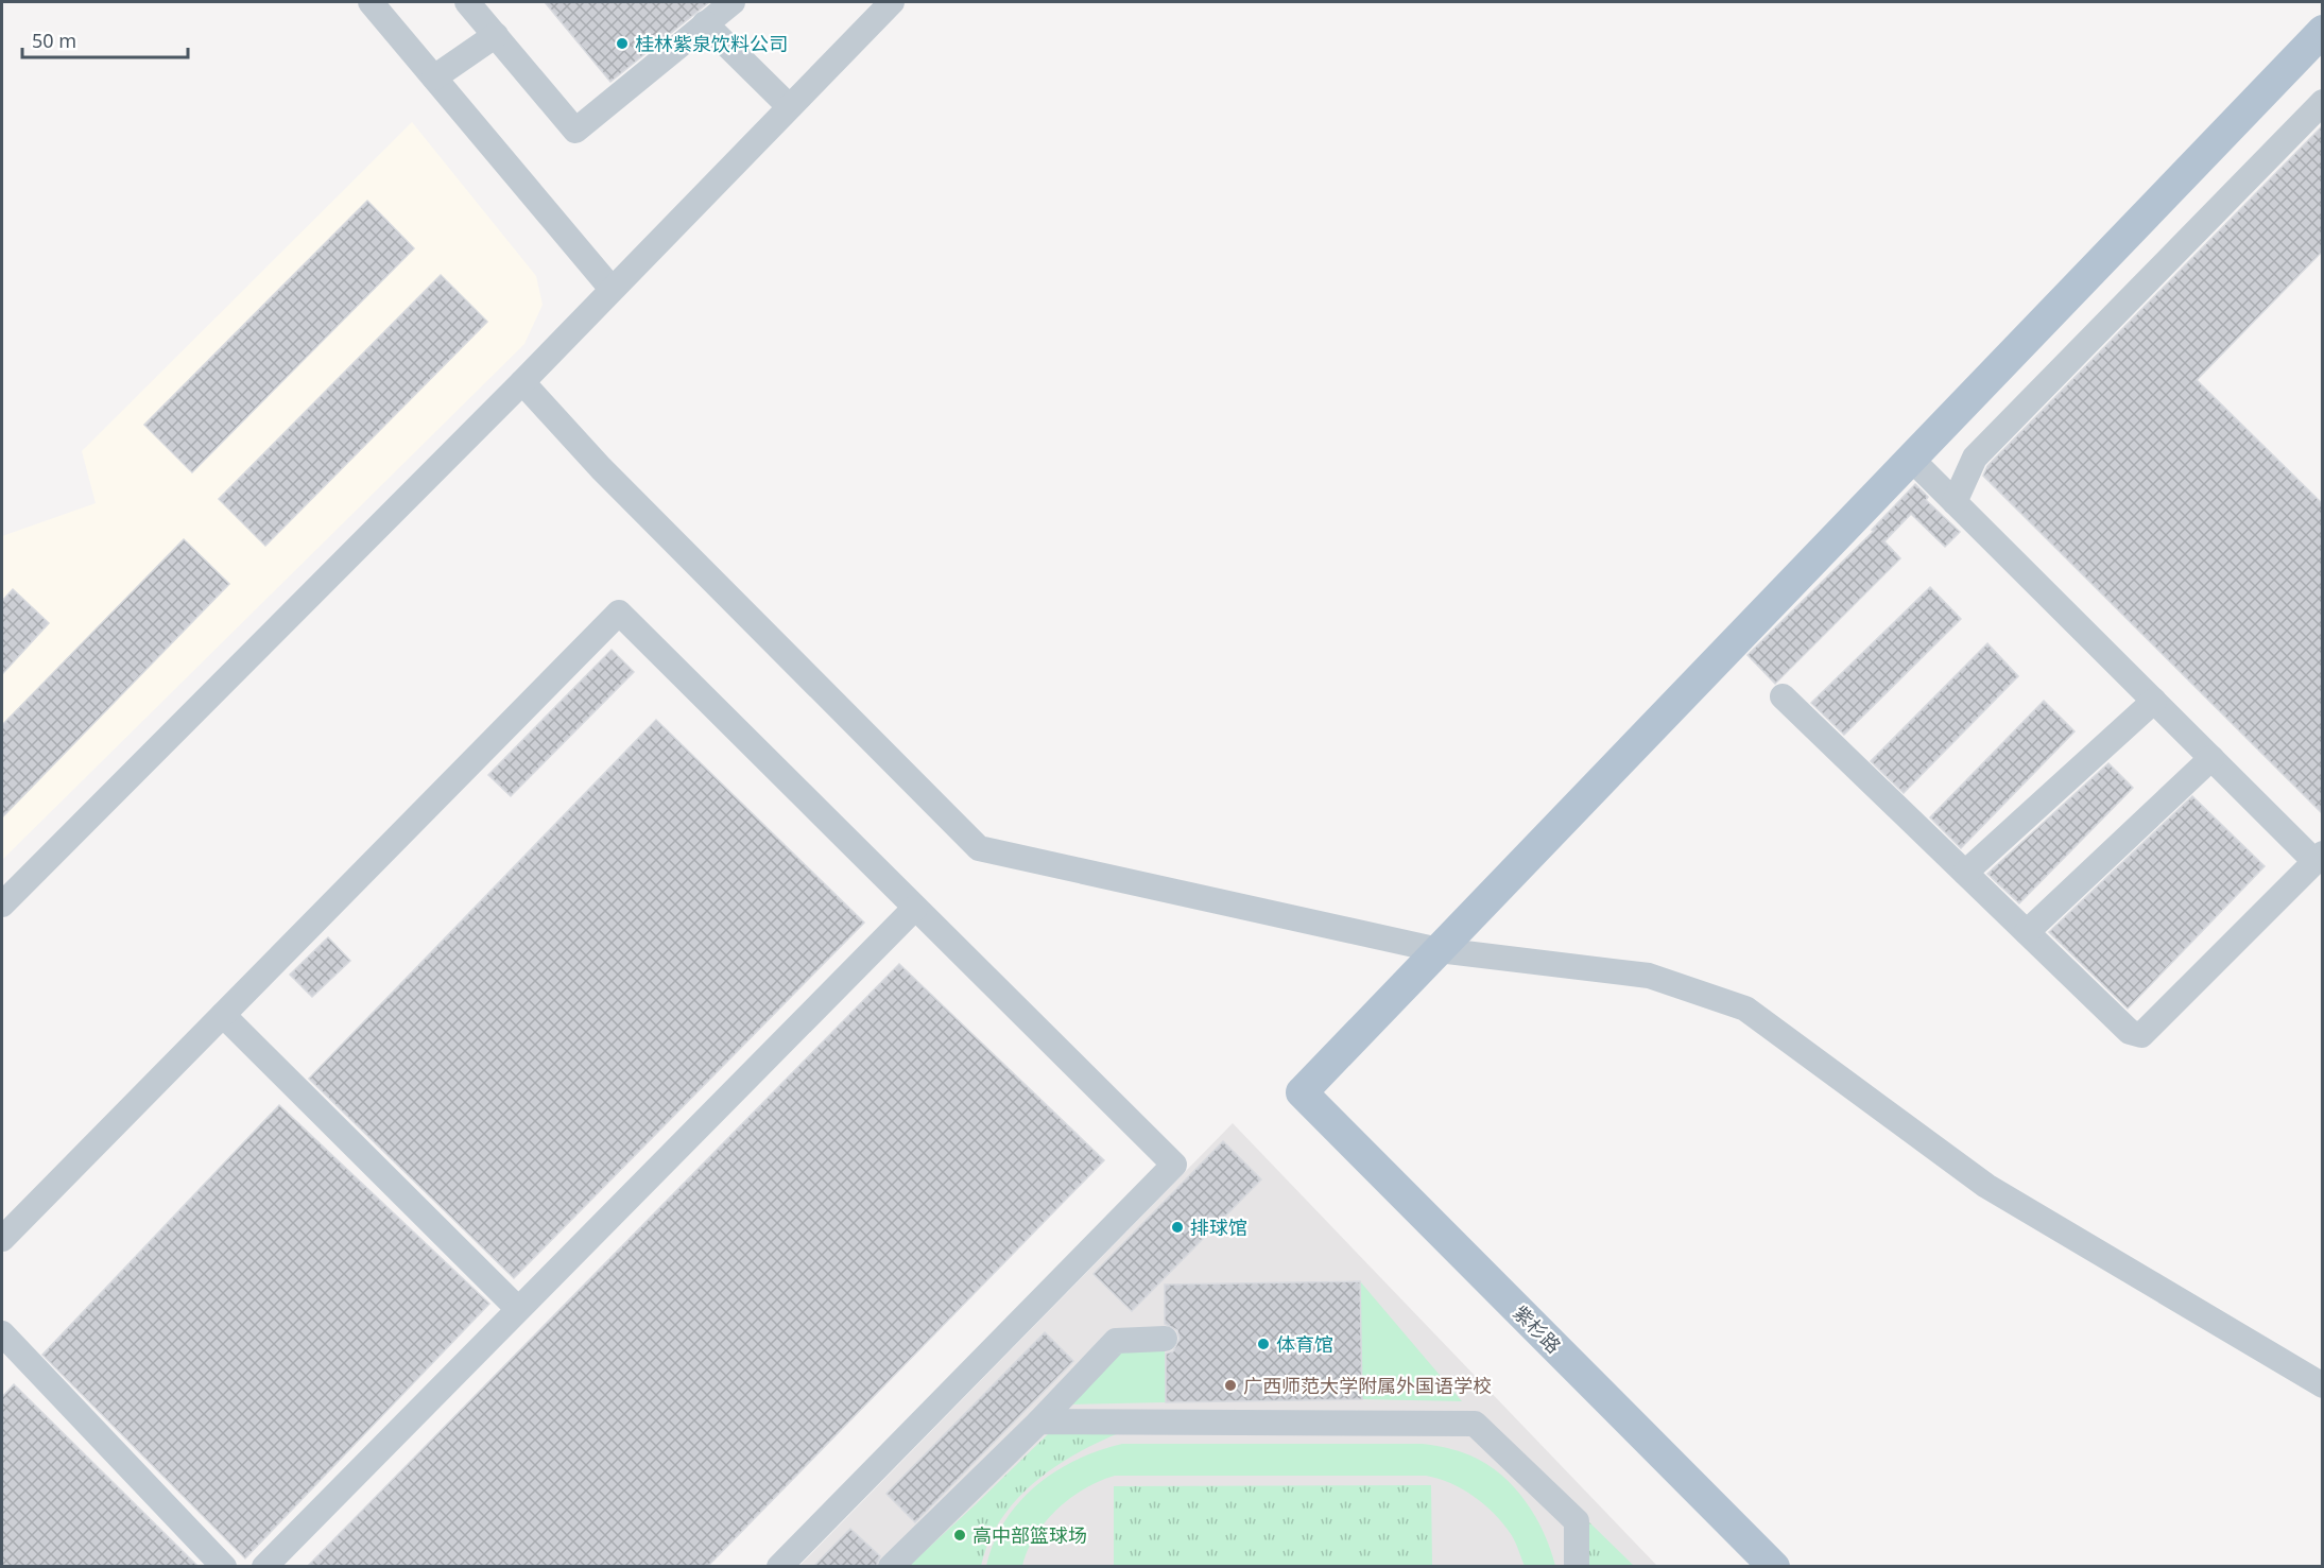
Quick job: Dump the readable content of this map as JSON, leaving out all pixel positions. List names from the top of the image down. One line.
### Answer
{"streets":{"main road":["紫杉路"]},"places":["桂林紫泉饮料公司","排球馆","体育馆","广西师范大学附属外国语学校","高中部篮球场"],"scale_bar":"50 m"}
